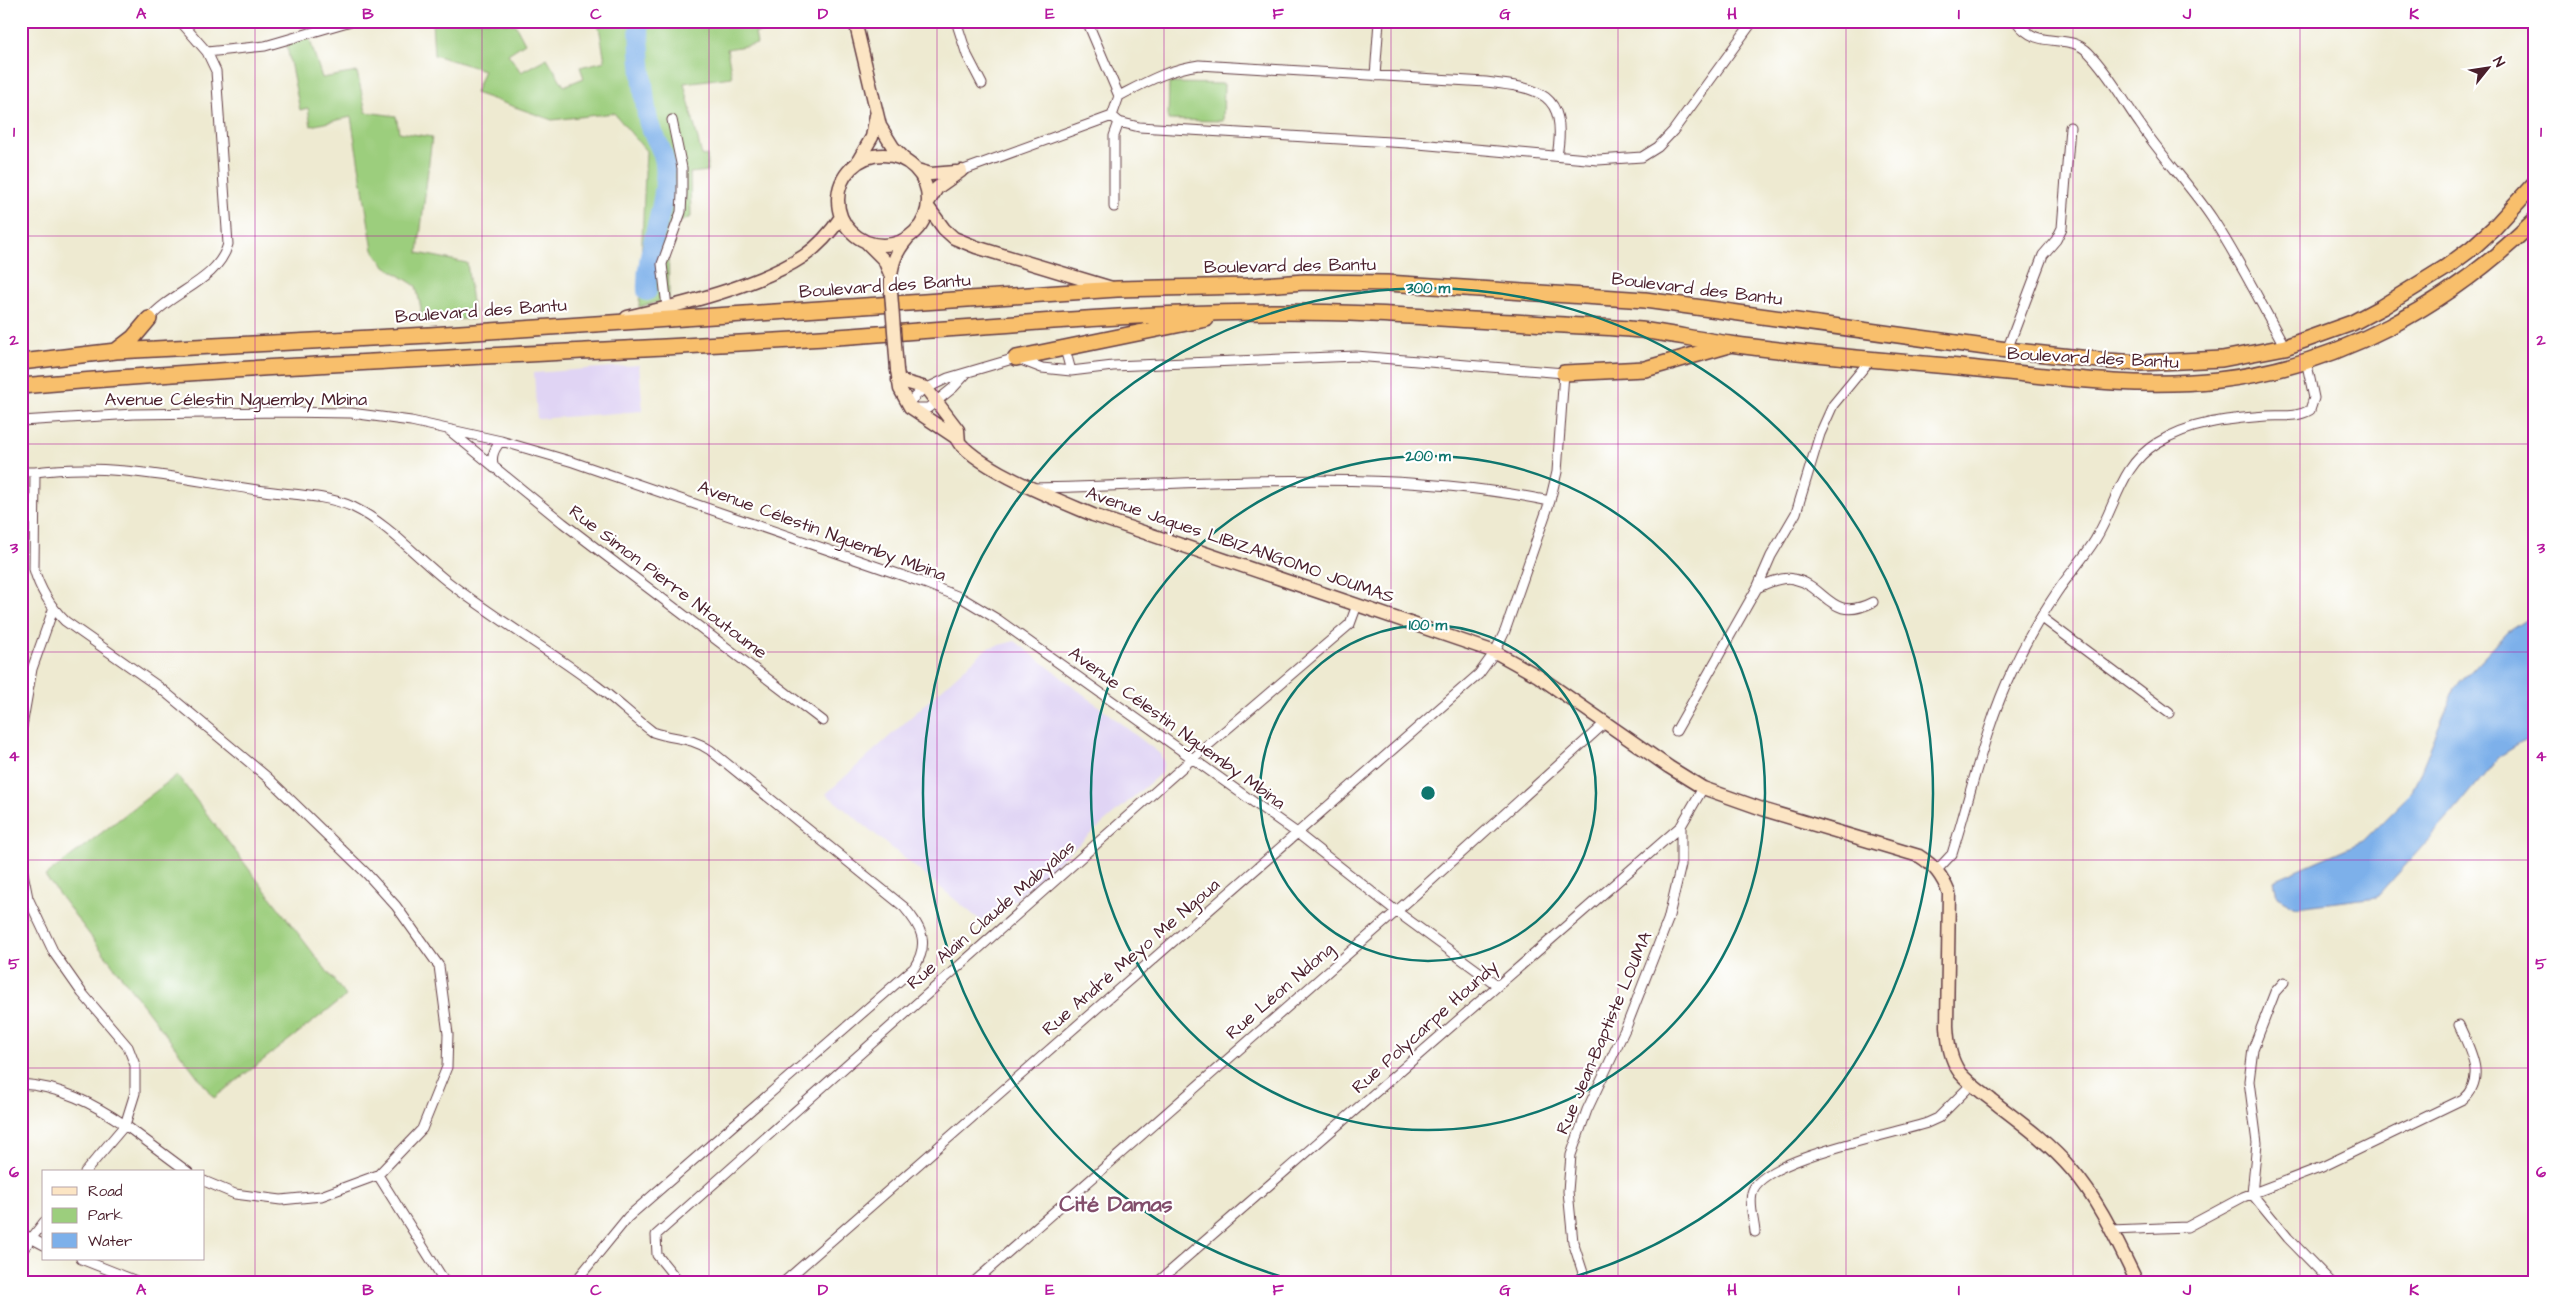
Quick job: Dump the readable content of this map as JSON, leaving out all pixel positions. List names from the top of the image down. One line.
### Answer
{"streets":{"highway":["Boulevard des Bantu"],"main road":["Avenue Jaques LIBIZANGOMO JOUMAS"],"street":["Avenue Célestin Nguemby Mbina","Rue Simon Pierre Ntoutoume","Rue Alain Claude Mabyalas","Rue André Meyo Me Ngoua","Rue Léon Ndong","Rue Polycarpe Houndy","Rue Jean-Baptiste LOUMA"]},"crossings":[["Avenue Célestin Nguemby Mbina","Rue Simon Pierre Ntoutoume"],["Avenue Célestin Nguemby Mbina","Rue Alain Claude Mabyalas"],["Avenue Célestin Nguemby Mbina","Rue André Meyo Me Ngoua"],["Avenue Célestin Nguemby Mbina","Rue Léon Ndong"],["Avenue Célestin Nguemby Mbina","Rue Polycarpe Houndy"],["Avenue Jaques LIBIZANGOMO JOUMAS","Rue Alain Claude Mabyalas"],["Avenue Jaques LIBIZANGOMO JOUMAS","Rue André Meyo Me Ngoua"],["Avenue Jaques LIBIZANGOMO JOUMAS","Rue Léon Ndong"],["Avenue Jaques LIBIZANGOMO JOUMAS","Rue Polycarpe Houndy"],["Rue Polycarpe Houndy","Rue Jean-Baptiste LOUMA"]],"districts":["Cité Damas"],"legend":["Road","Park","Water"],"north":"top right","grid":{"columns":["A","B","C","D","E","F","G","H","I","J","K"],"rows":["1","2","3","4","5","6"]},"rings":["300 m","200 m","100 m"]}
